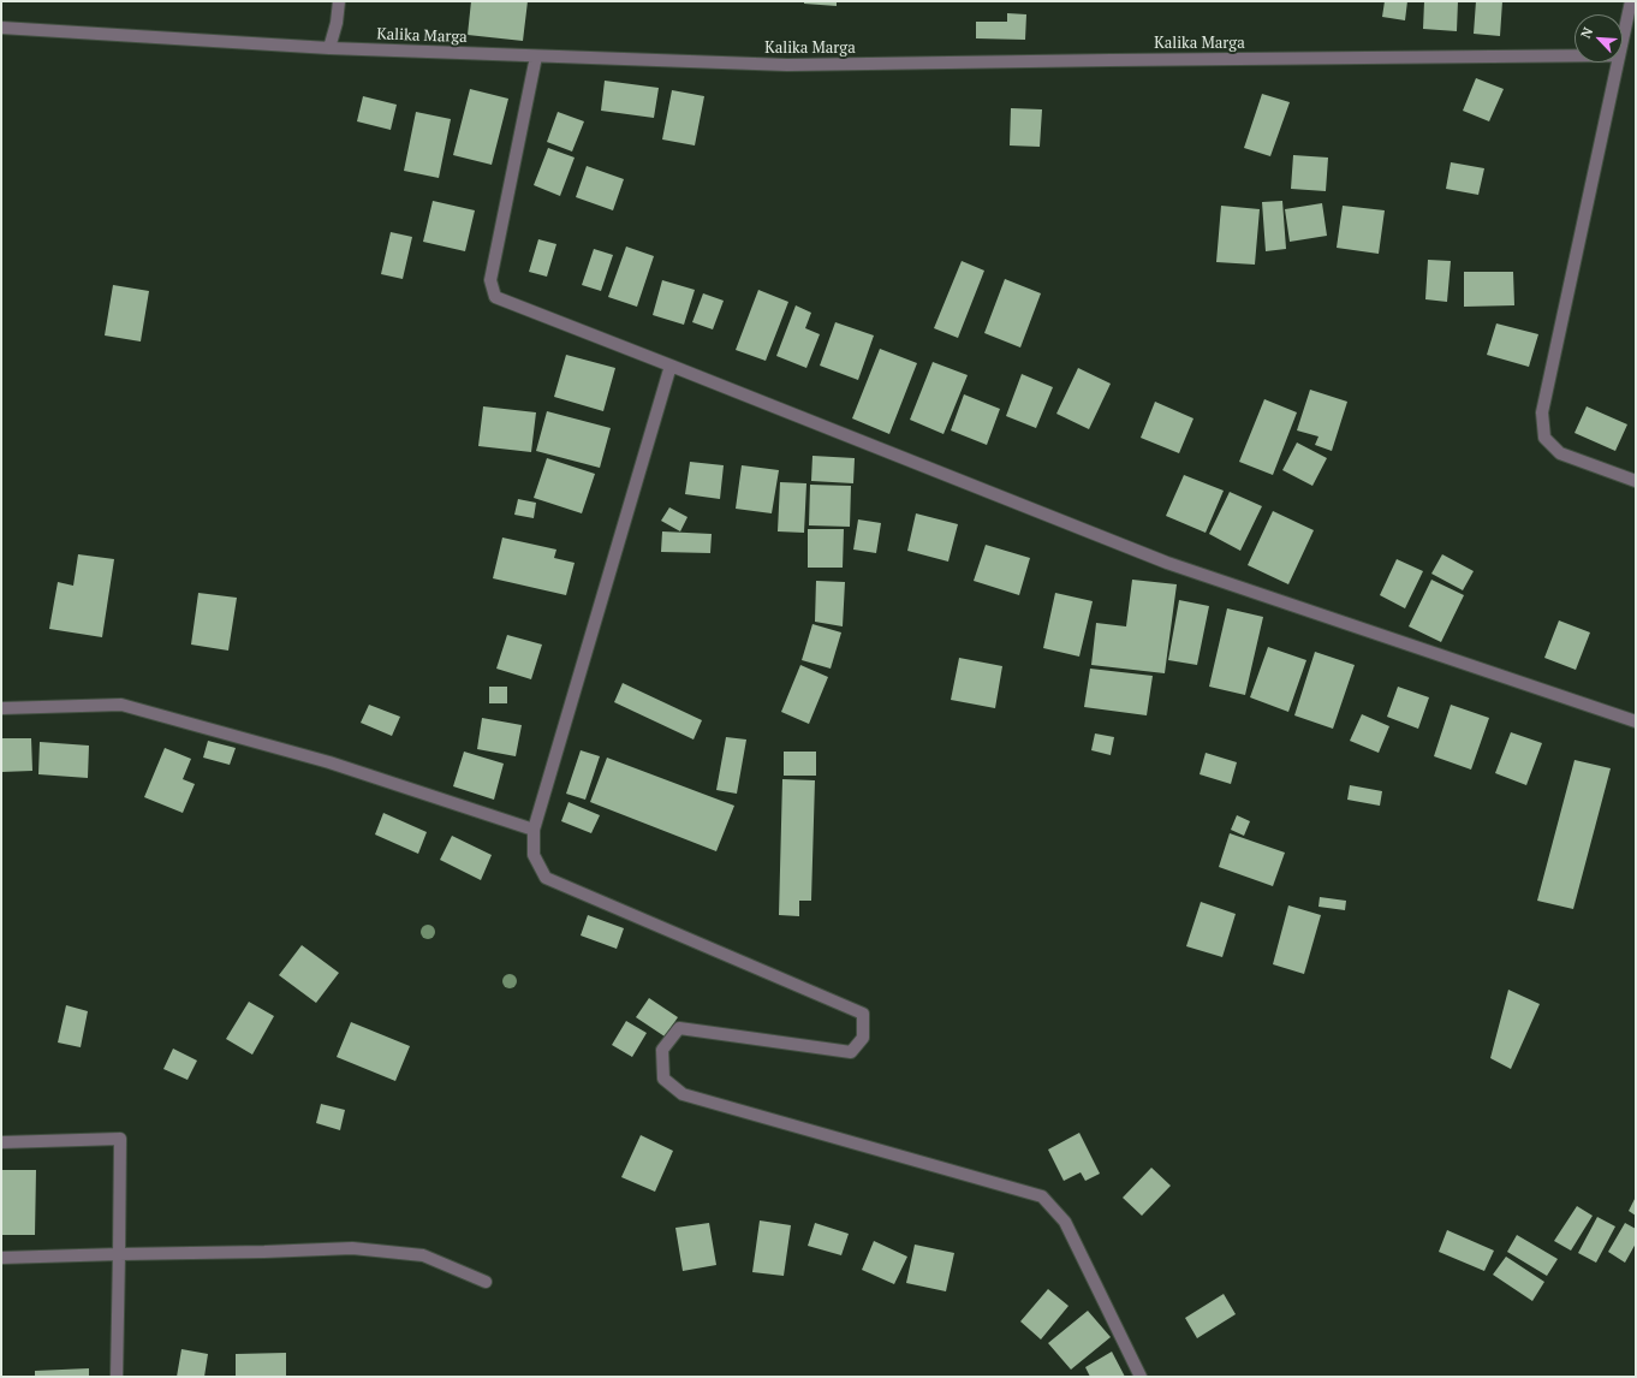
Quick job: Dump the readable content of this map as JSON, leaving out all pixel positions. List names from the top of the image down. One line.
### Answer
{"streets":{"street":["Kalika Marga"]},"north":"top left"}
